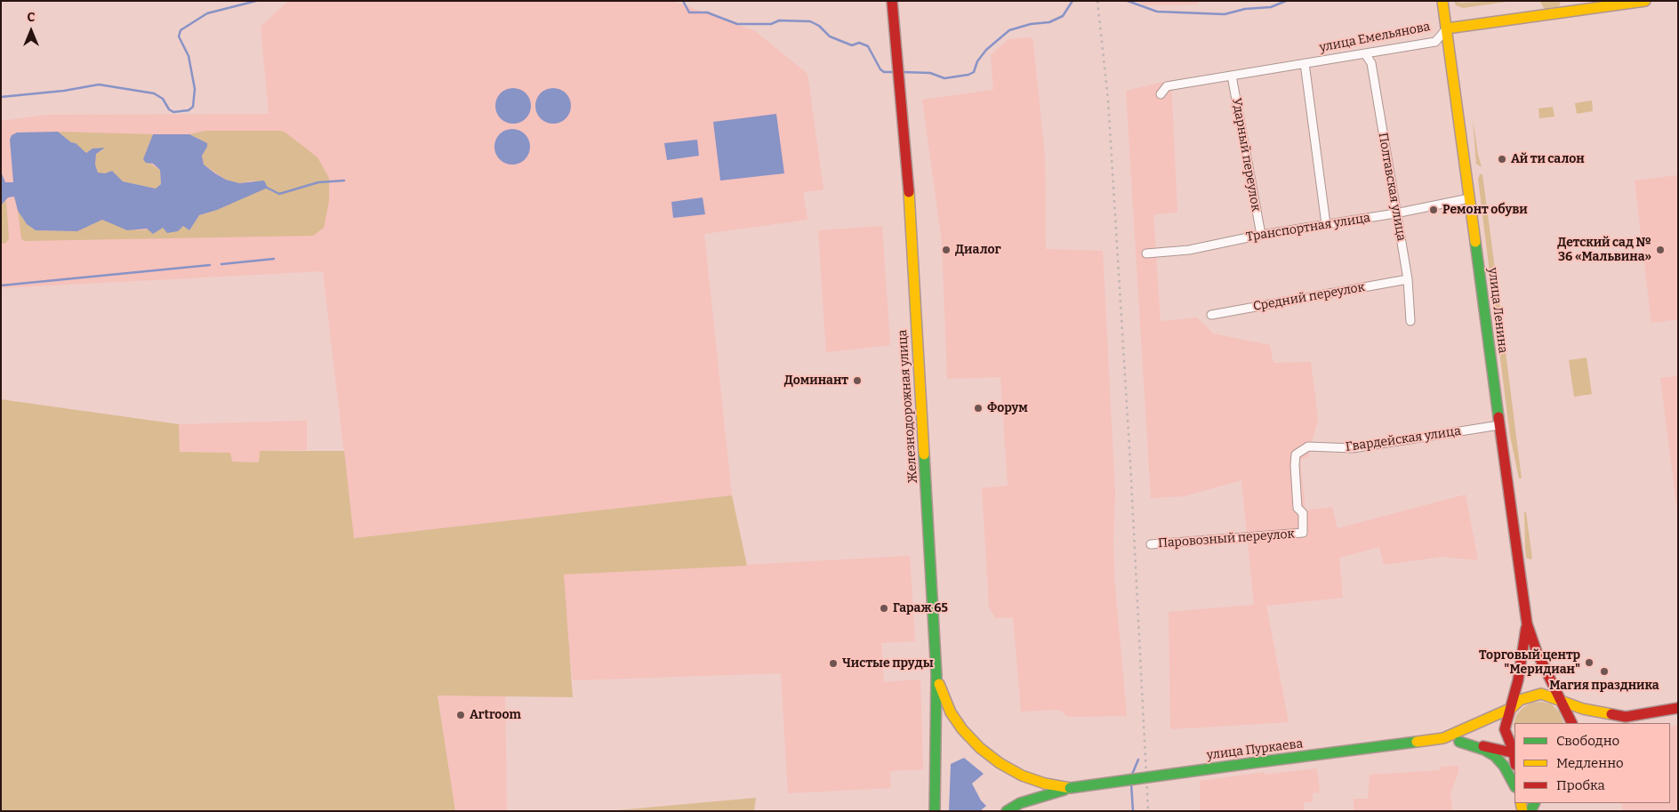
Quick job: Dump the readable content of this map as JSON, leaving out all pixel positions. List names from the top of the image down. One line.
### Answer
{"streets":{"main road":["улица Емельянова","улица Ленина","Железнодорожная улица","улица Пуркаева"],"street":["Ударный переулок","Полтавская улица","Транспортная улица","Средний переулок","Гвардейская улица","Паровозный переулок"]},"crossings":[["улица Емельянова","Ударный переулок"],["улица Емельянова","Полтавская улица"],["улица Емельянова","улица Ленина"],["Ударный переулок","Транспортная улица"],["Полтавская улица","Транспортная улица"],["Полтавская улица","Средний переулок"],["Транспортная улица","улица Ленина"],["улица Ленина","Гвардейская улица"],["Гвардейская улица","Паровозный переулок"]],"places":["Ай ти салон","Ремонт обуви","Диалог","Детский сад № 36 «Мальвина»","Доминант","Форум","Гараж 65","Торговый центр \"Меридиан\"","Чистые пруды","Магия праздника","Artroom"],"legend":["Свободно","Медленно","Пробка"],"north":"top"}
